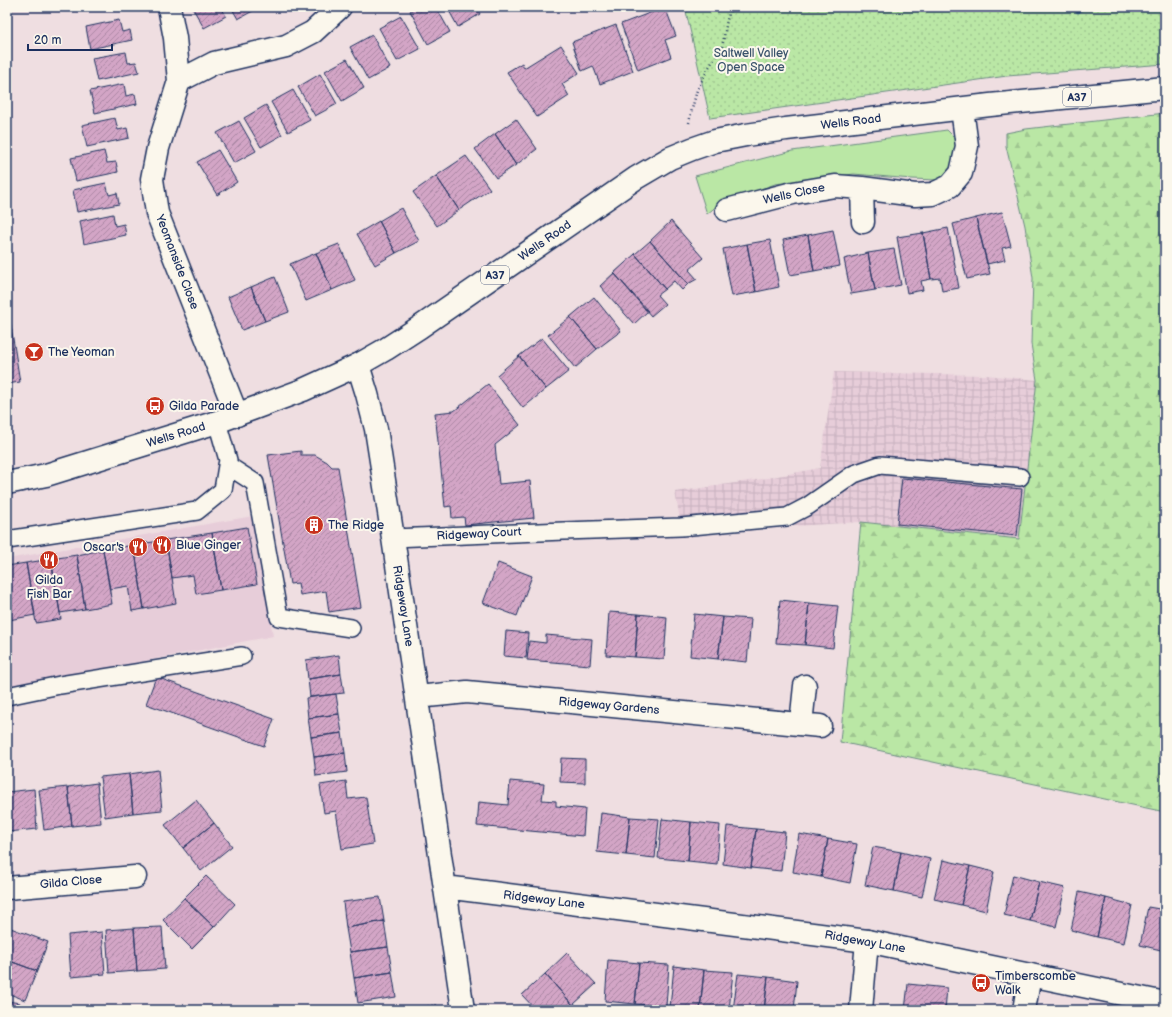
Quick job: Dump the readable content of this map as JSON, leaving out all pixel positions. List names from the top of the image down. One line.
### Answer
{"streets":{"main road":["A37","Wells Road","Wells Close","Yeomanside Close","Ridgeway Lane","Ridgeway Gardens","Gilda Close"],"lane":["Ridgeway Court"]},"crossings":[["Wells Road","Wells Close"],["Wells Road","Yeomanside Close"],["Wells Road","Ridgeway Lane"],["Ridgeway Court","Ridgeway Lane"],["Ridgeway Lane","Ridgeway Gardens"]],"parks":["Saltwell Valley Open Space"],"places":{"bar":["The Yeoman"],"bus stop":["Gilda Parade","Timberscombe Walk"],"building":["The Ridge"],"restaurant":["Blue Ginger","Oscar's","Gilda Fish Bar"]},"scale_bar":"20 m"}
